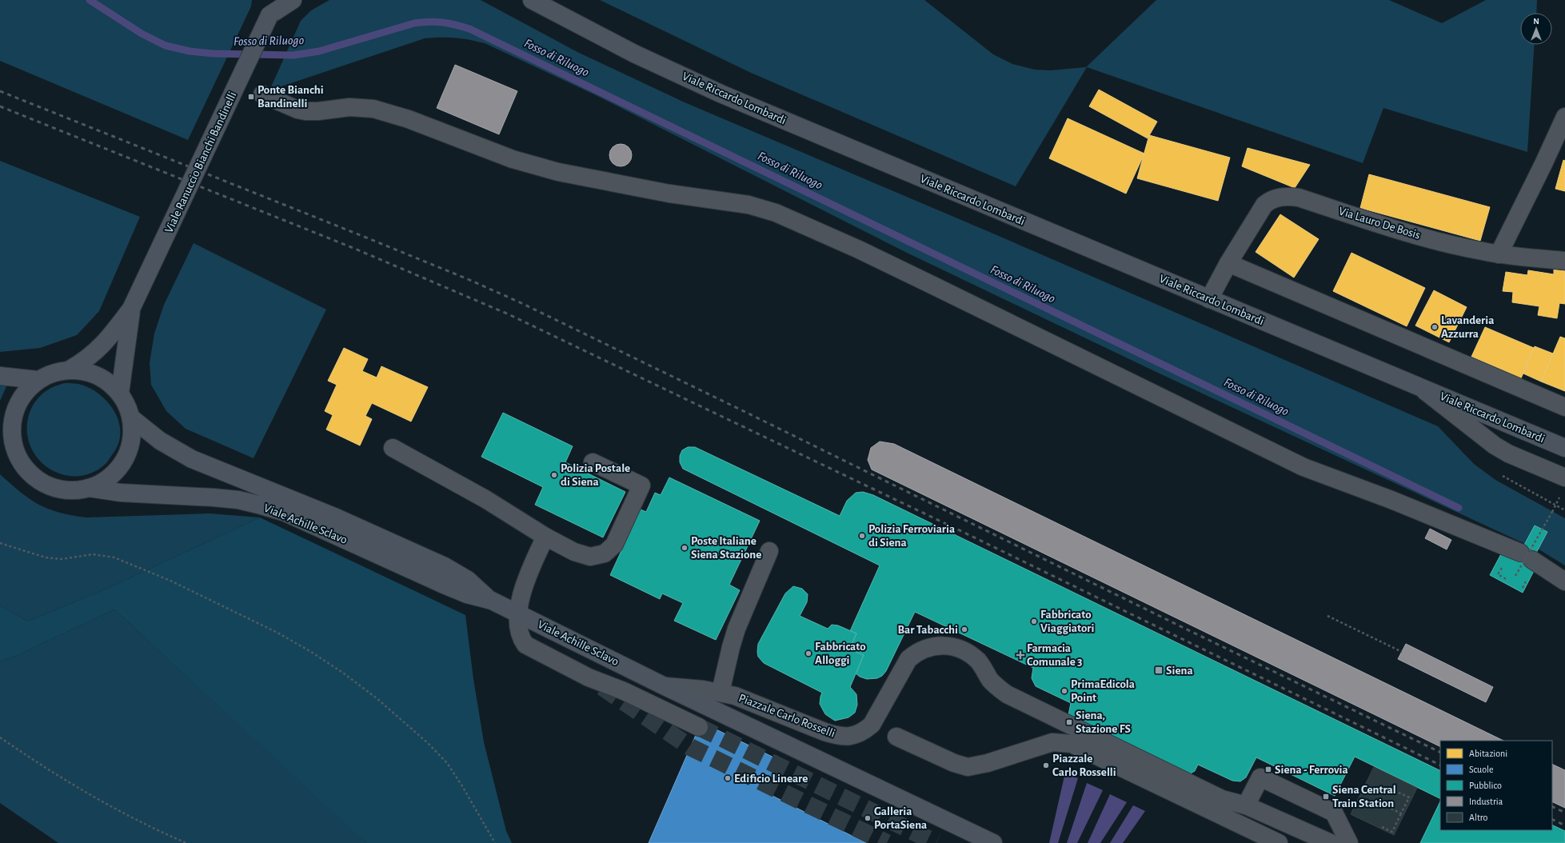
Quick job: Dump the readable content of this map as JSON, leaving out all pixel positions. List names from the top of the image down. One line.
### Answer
{"streets":{"main road":["Viale Riccardo Lombardi","Viale Ranuccio Bianchi Bandinelli","Viale Achille Sclavo","Piazzale Carlo Rosselli"],"street":["Via Lauro De Bosis"]},"crossings":[["Viale Riccardo Lombardi","Via Lauro De Bosis"],["Viale Ranuccio Bianchi Bandinelli","Viale Achille Sclavo"],["Viale Achille Sclavo","Piazzale Carlo Rosselli"]],"water":["Fosso di Riluogo"],"places":{"transit":["Ponte Bianchi Bandinelli","Siena","Siena, Stazione FS","Siena - Ferrovia","Siena Central Train Station"],"other":["Lavanderia Azzurra","Polizia Postale di Siena","Polizia Ferroviaria di Siena","Poste Italiane Siena Stazione","Fabbricato Viaggiatori","Bar Tabacchi","Fabbricato Alloggi","PrimaEdicola Point","Piazzale Carlo Rosselli","Edificio Lineare","Galleria PortaSiena"],"health":["Farmacia Comunale 3"]},"legend":["Abitazioni","Scuole","Pubblico","Industria","Altro"],"north":"top"}
